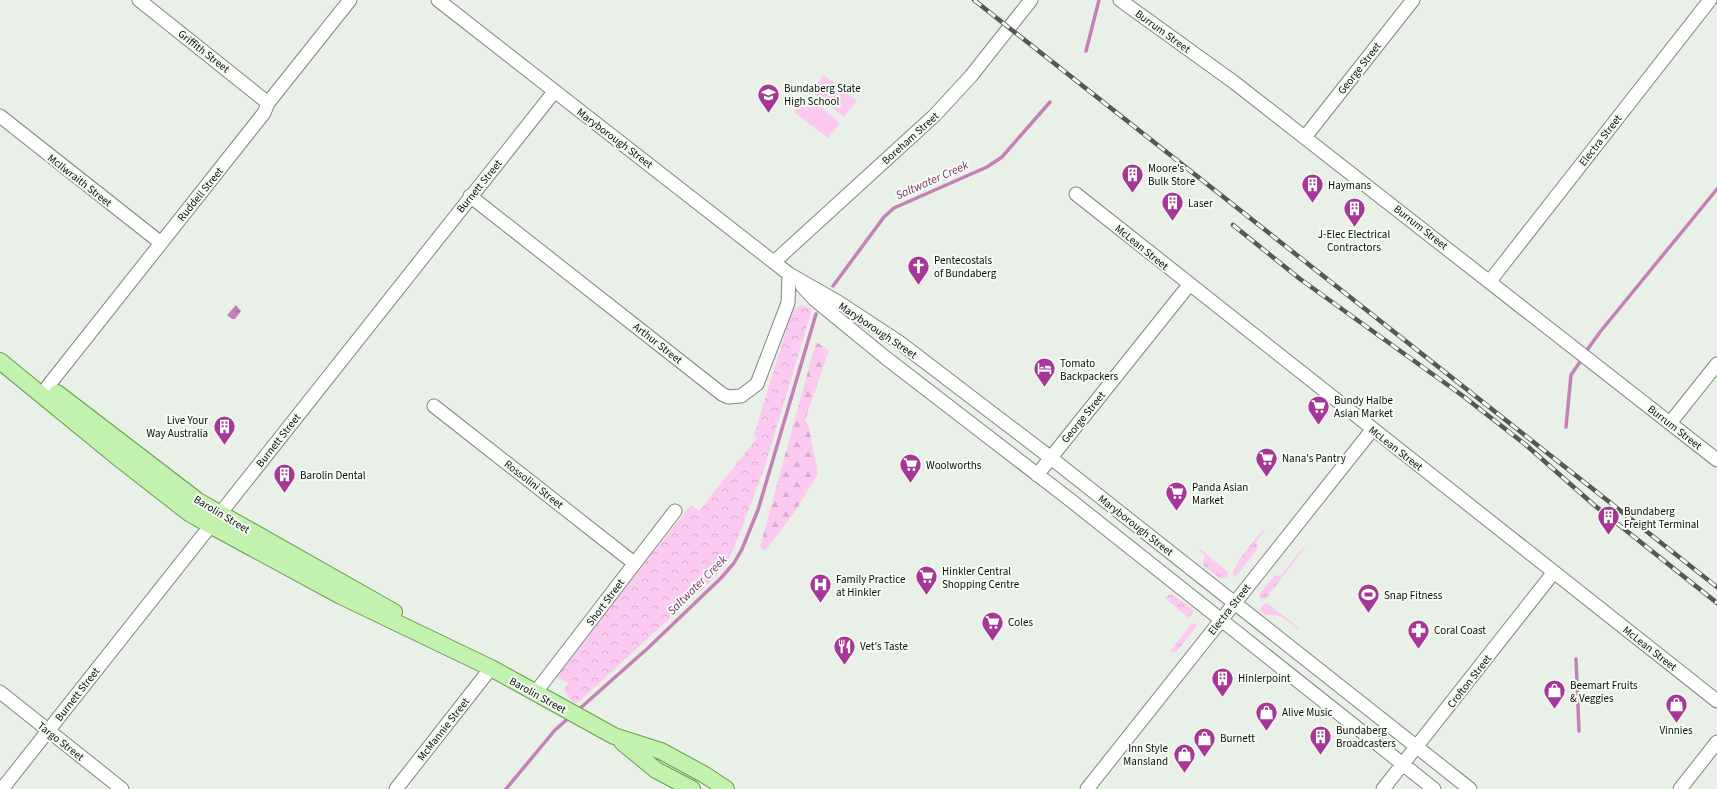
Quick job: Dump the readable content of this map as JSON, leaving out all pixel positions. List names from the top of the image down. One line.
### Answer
{"streets":{"main road":["Barolin Street"],"street":["Burrum Street","Griffith Street","George Street","Maryborough Street","Boreham Street","Electra Street","McIlwraith Street","Burnett Street","Ruddell Street","McLean Street","Arthur Street","Rossolini Street","Short Street","Crofton Street","McMannie Street","Targo Street"]},"crossings":[["Burrum Street","George Street"],["Burrum Street","Electra Street"],["Griffith Street","Ruddell Street"],["George Street","Maryborough Street"],["George Street","McLean Street"],["Maryborough Street","Boreham Street"],["Maryborough Street","Electra Street"],["Maryborough Street","Burnett Street"],["Maryborough Street","Arthur Street"],["Maryborough Street","Crofton Street"],["Electra Street","McLean Street"],["McIlwraith Street","Ruddell Street"],["Burnett Street","Arthur Street"],["Burnett Street","Barolin Street"],["Burnett Street","Targo Street"],["Ruddell Street","Barolin Street"],["McLean Street","Crofton Street"],["Rossolini Street","Short Street"],["Barolin Street","Short Street"],["Barolin Street","McMannie Street"]],"water":["Saltwater Creek"],"places":{"school or university":["Bundaberg State High School"],"building":["Moore's Bulk Store","Haymans","Laser","J-Elec Electrical Contractors","Live Your Way Australia","Barolin Dental","Bundaberg Freight Terminal","Hinlerpoint","Bundaberg Broadcasters"],"church":["Pentecostals of Bundaberg"],"hotel":["Tomato Backpackers"],"supermarket":["Bundy Halbe Asian Market","Nana's Pantry","Woolworths","Panda Asian Market","Hinkler Central Shopping Centre","Coles"],"hospital":["Family Practice at Hinkler"],"sports":["Snap Fitness"],"pharmacy":["Coral Coast"],"restaurant":["Vet's Taste"],"shop":["Beemart Fruits & Veggies","Vinnies","Alive Music","Burnett","Inn Style Mansland"]}}
